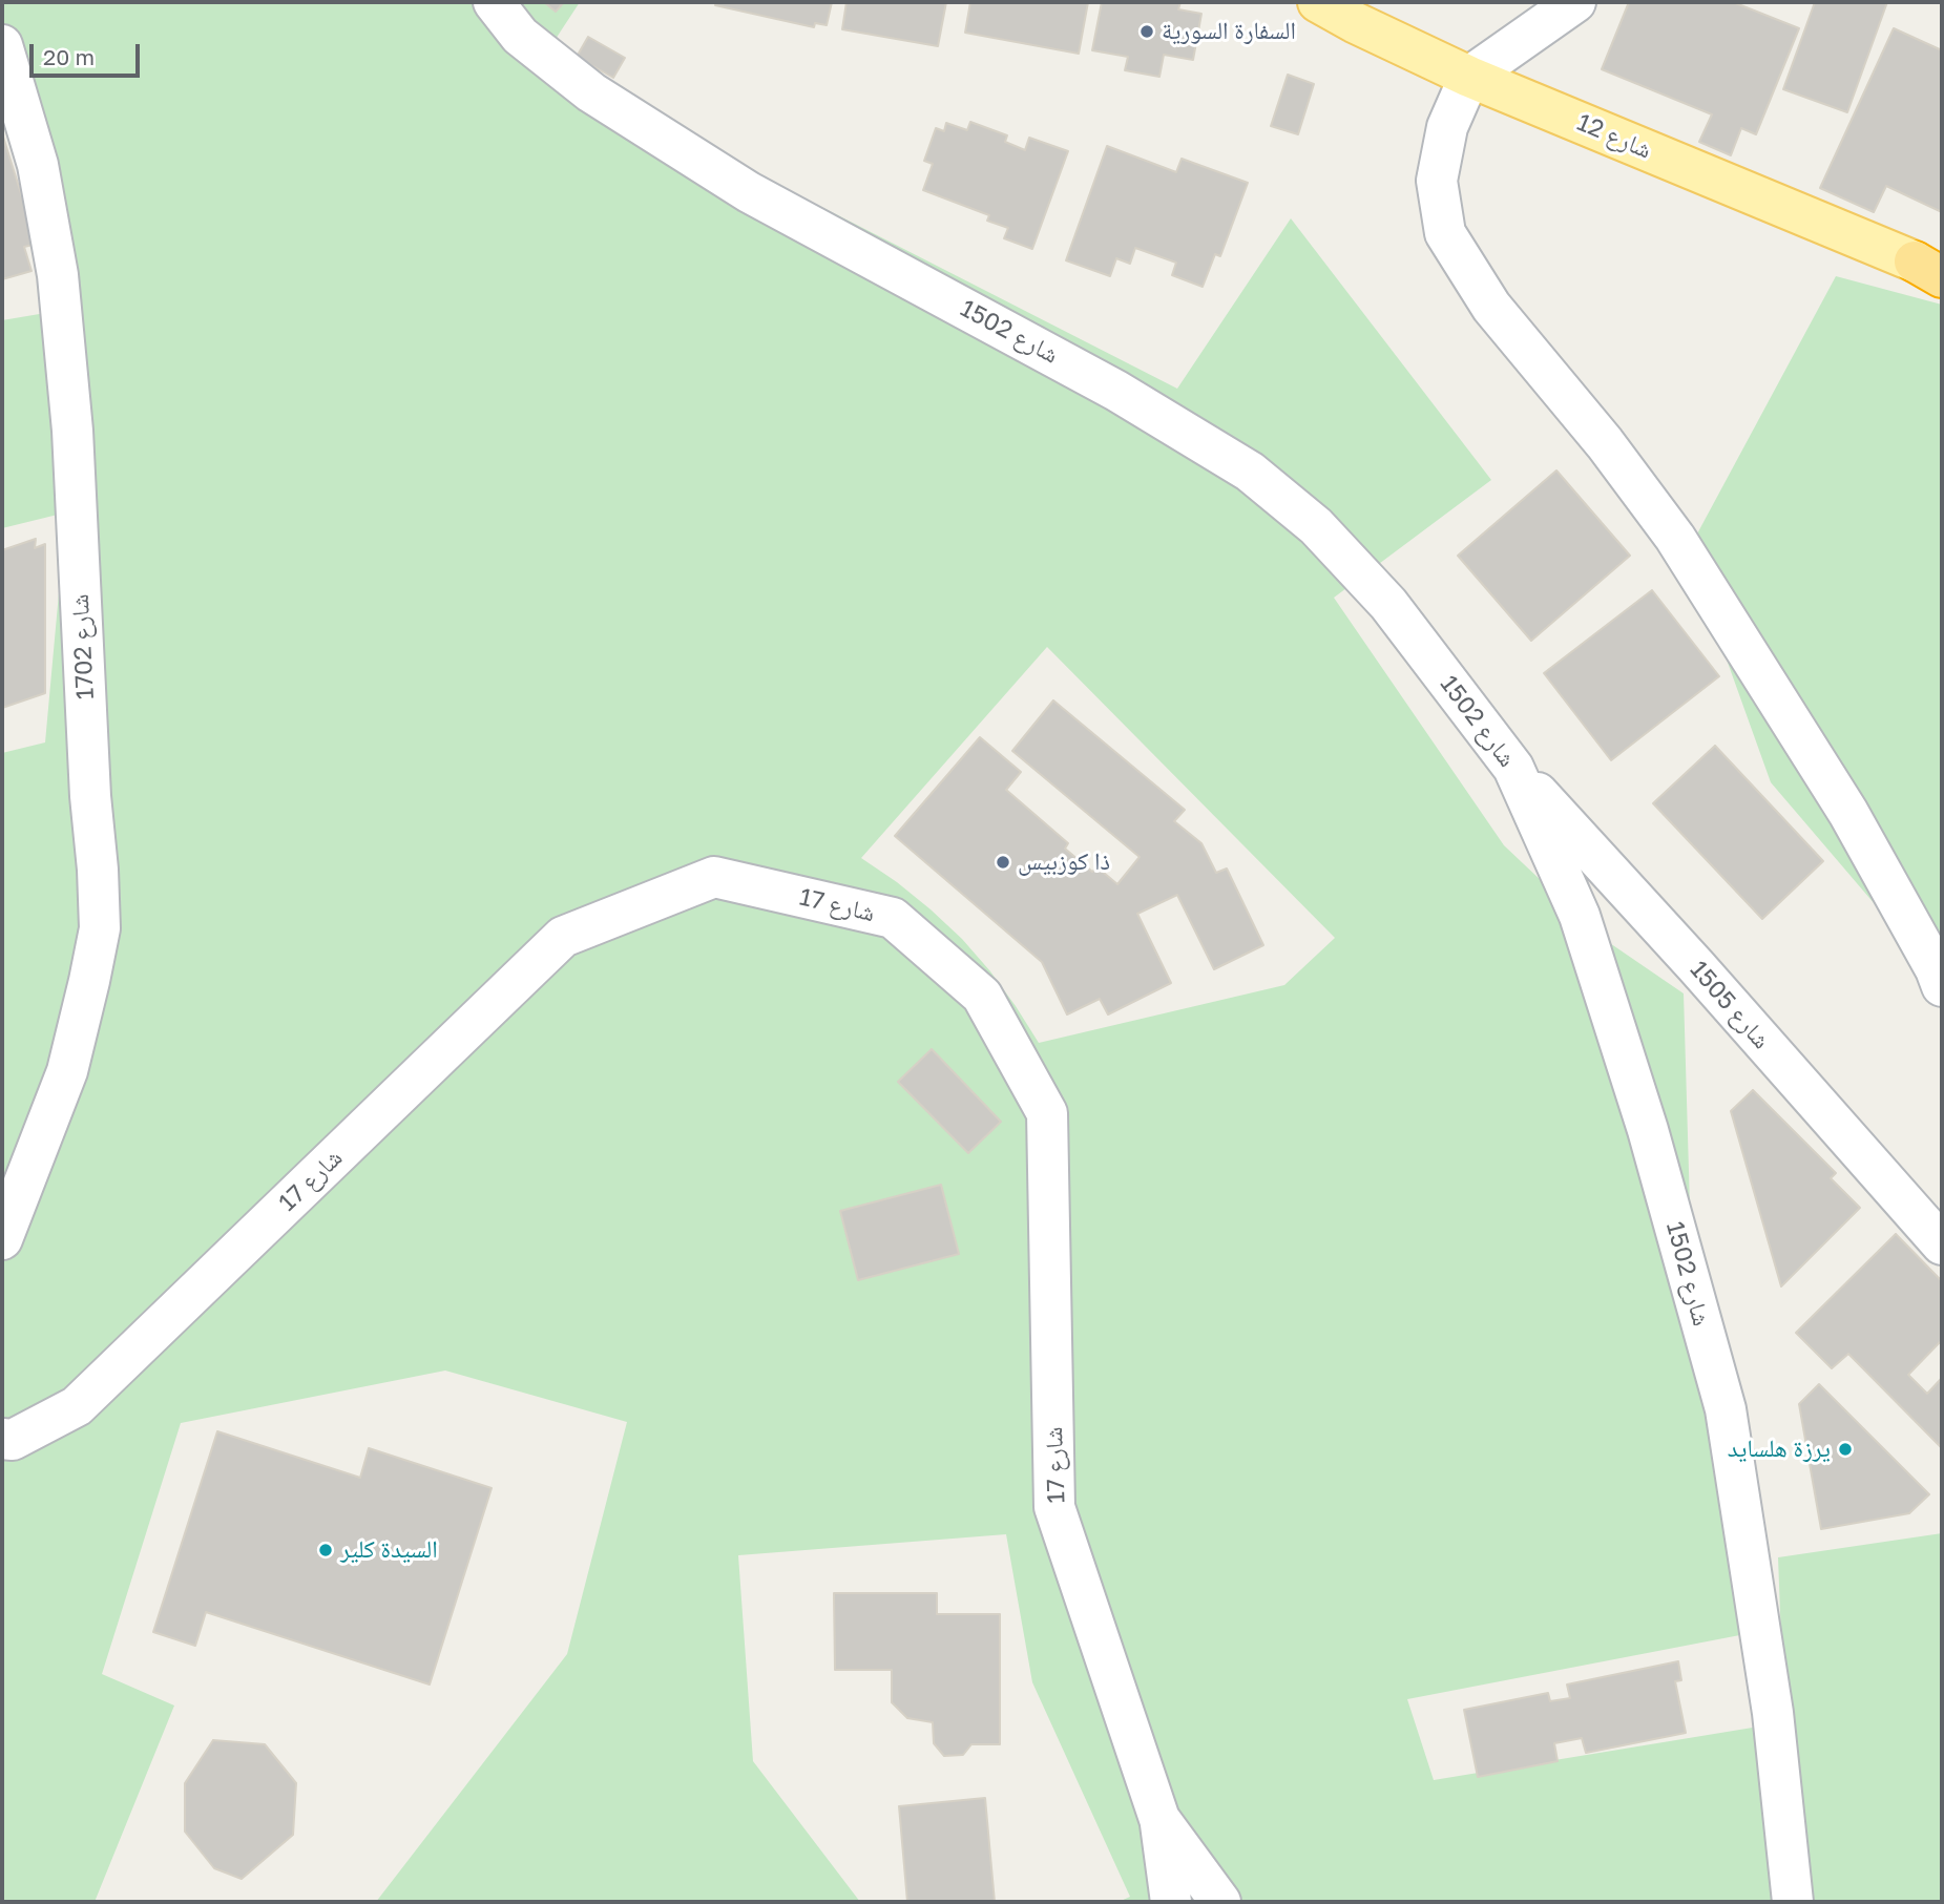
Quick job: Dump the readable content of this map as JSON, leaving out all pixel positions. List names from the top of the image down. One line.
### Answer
{"streets":{"main road":["شارع 12"],"street":["شارع 1502","شارع 1702","شارع 17","شارع 1505"]},"crossings":[["شارع 1502","شارع 1505"]],"places":["السفارة السورية","ذا كوزبيس","يرزة هلسايد","السيدة كلير"],"scale_bar":"20 m"}
